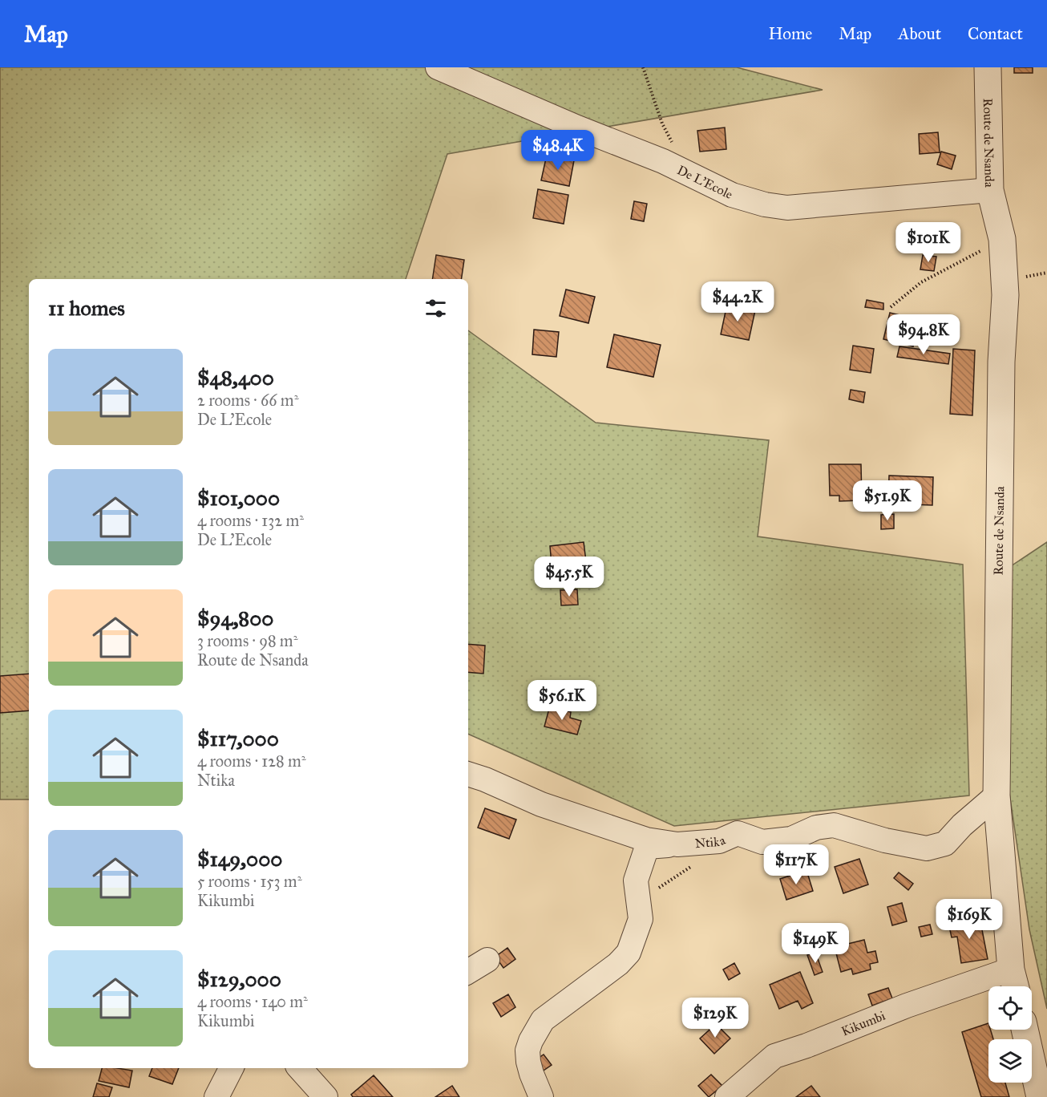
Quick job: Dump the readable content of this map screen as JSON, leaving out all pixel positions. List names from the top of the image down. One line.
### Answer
{"streets":{"street":["Route de Nsanda","De L'Ecole","Ntika","Kikumbi"]},"crossings":[["Route de Nsanda","De L'Ecole"],["Route de Nsanda","Ntika"],["Route de Nsanda","Kikumbi"]],"page":{"header":"Map","nav":["Home","Map","About","Contact"],"price":["$48.4K","$101K","$44.2K","$94.8K","$51.9K","$45.5K","$56.1K","$117K","$169K","$149K","$129K"],"heading":"11 homes","list":[{"name":"$48,400","note":"2 rooms · 66 m² · De L'Ecole"},{"name":"$101,000","note":"4 rooms · 132 m² · De L'Ecole"},{"name":"$94,800","note":"3 rooms · 98 m² · Route de Nsanda"},{"name":"$117,000","note":"4 rooms · 128 m² · Ntika"},{"name":"$149,000","note":"5 rooms · 153 m² · Kikumbi"},{"name":"$129,000","note":"4 rooms · 140 m² · Kikumbi"}]}}
